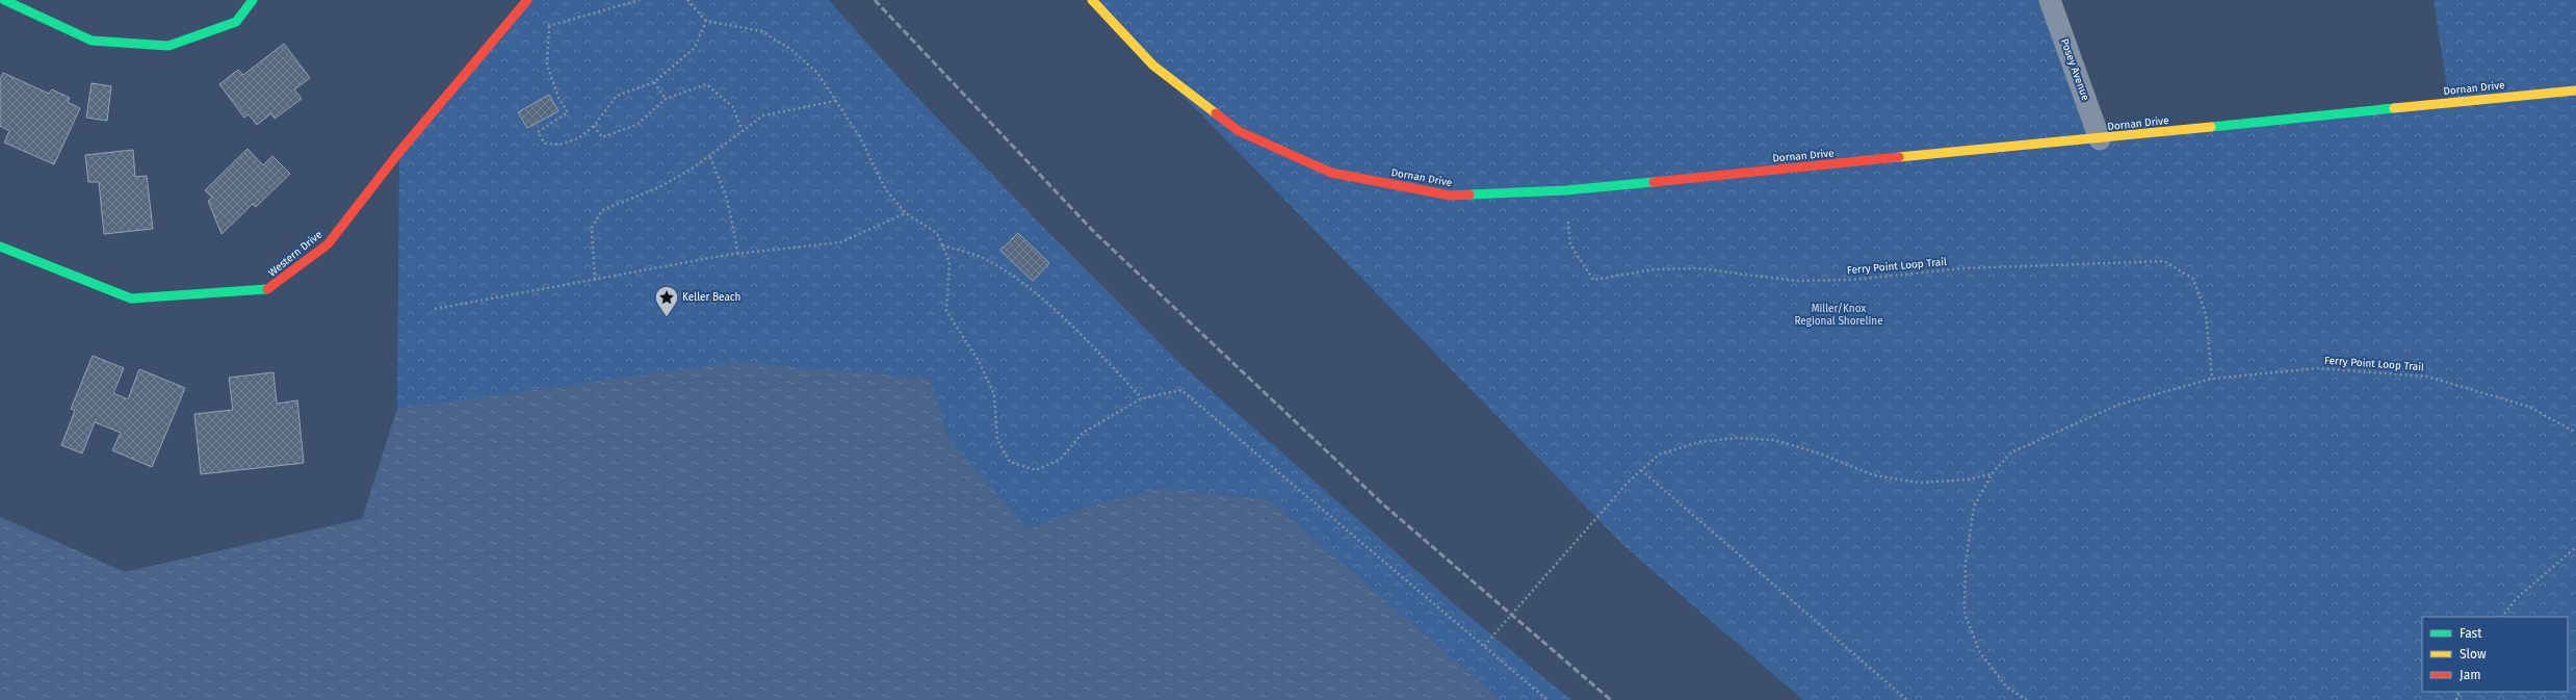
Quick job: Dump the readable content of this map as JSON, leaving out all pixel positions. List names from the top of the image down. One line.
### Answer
{"streets":{"street":["Dornan Drive","Western Drive"],"lane":["Posey Avenue"],"path":["Ferry Point Loop Trail"]},"crossings":[["Posey Avenue","Dornan Drive"],["Dornan Drive","Ferry Point Loop Trail"]],"parks":["Miller/Knox Regional Shoreline"],"places":{"place":["Keller Beach"]},"legend":["Fast","Slow","Jam"]}
